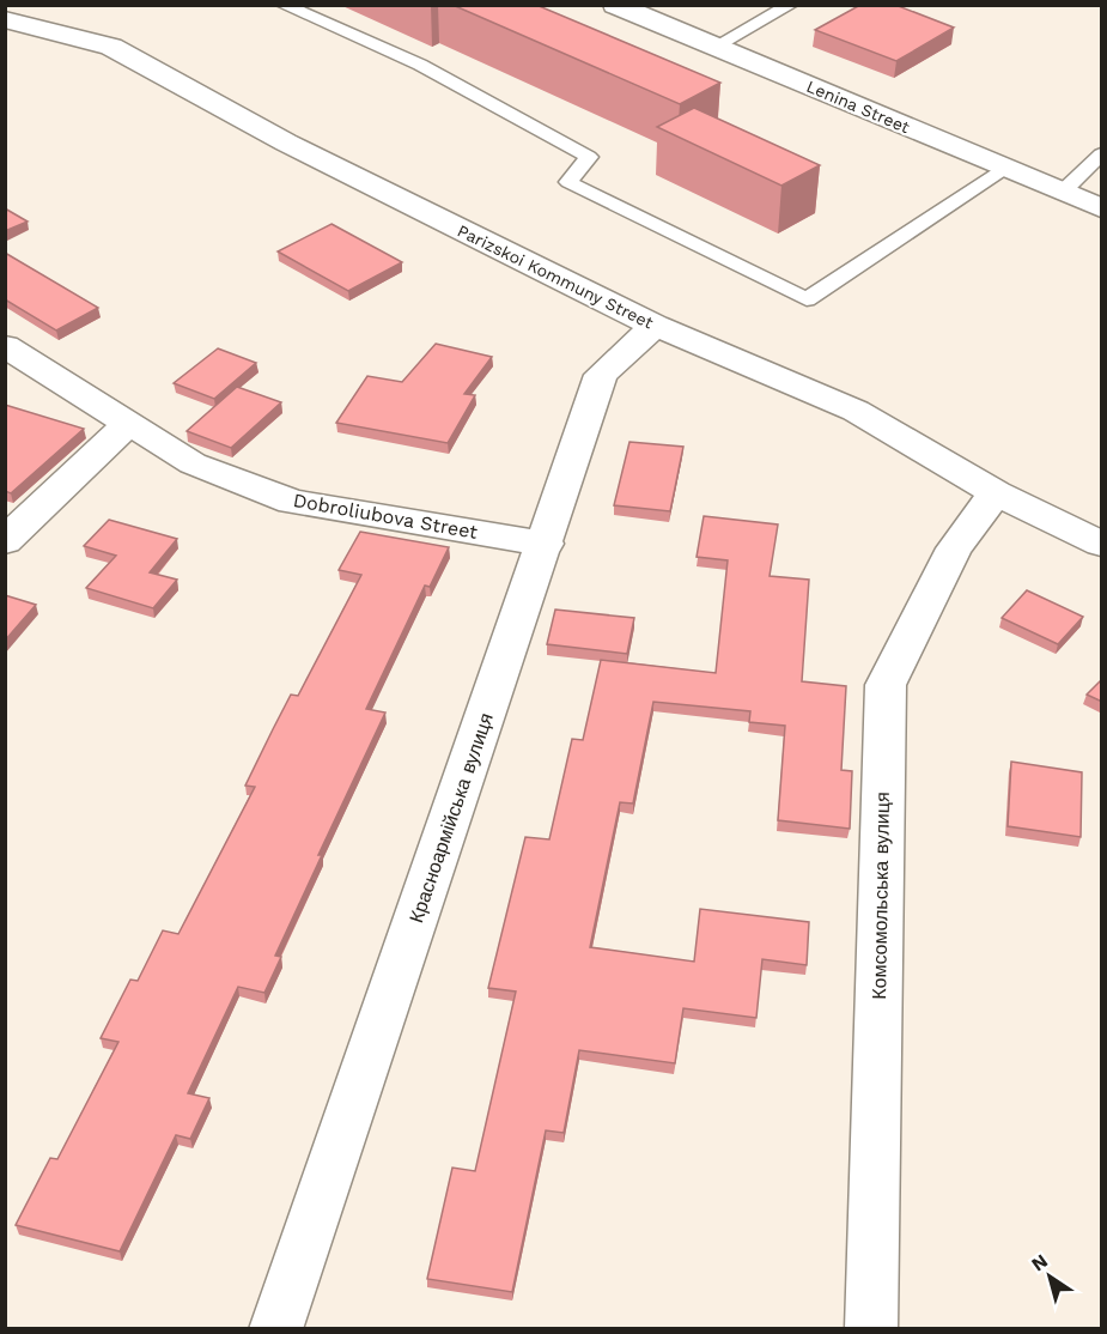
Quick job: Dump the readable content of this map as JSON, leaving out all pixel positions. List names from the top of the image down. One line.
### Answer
{"streets":{"street":["Lenina Street","Parizskoi Kommuny Street","Dobroliubova Street","Красноармійська вулиця","Комсомольська вулиця"]},"crossings":[["Parizskoi Kommuny Street","Красноармійська вулиця"],["Parizskoi Kommuny Street","Комсомольська вулиця"],["Dobroliubova Street","Красноармійська вулиця"]],"north":"top left"}
